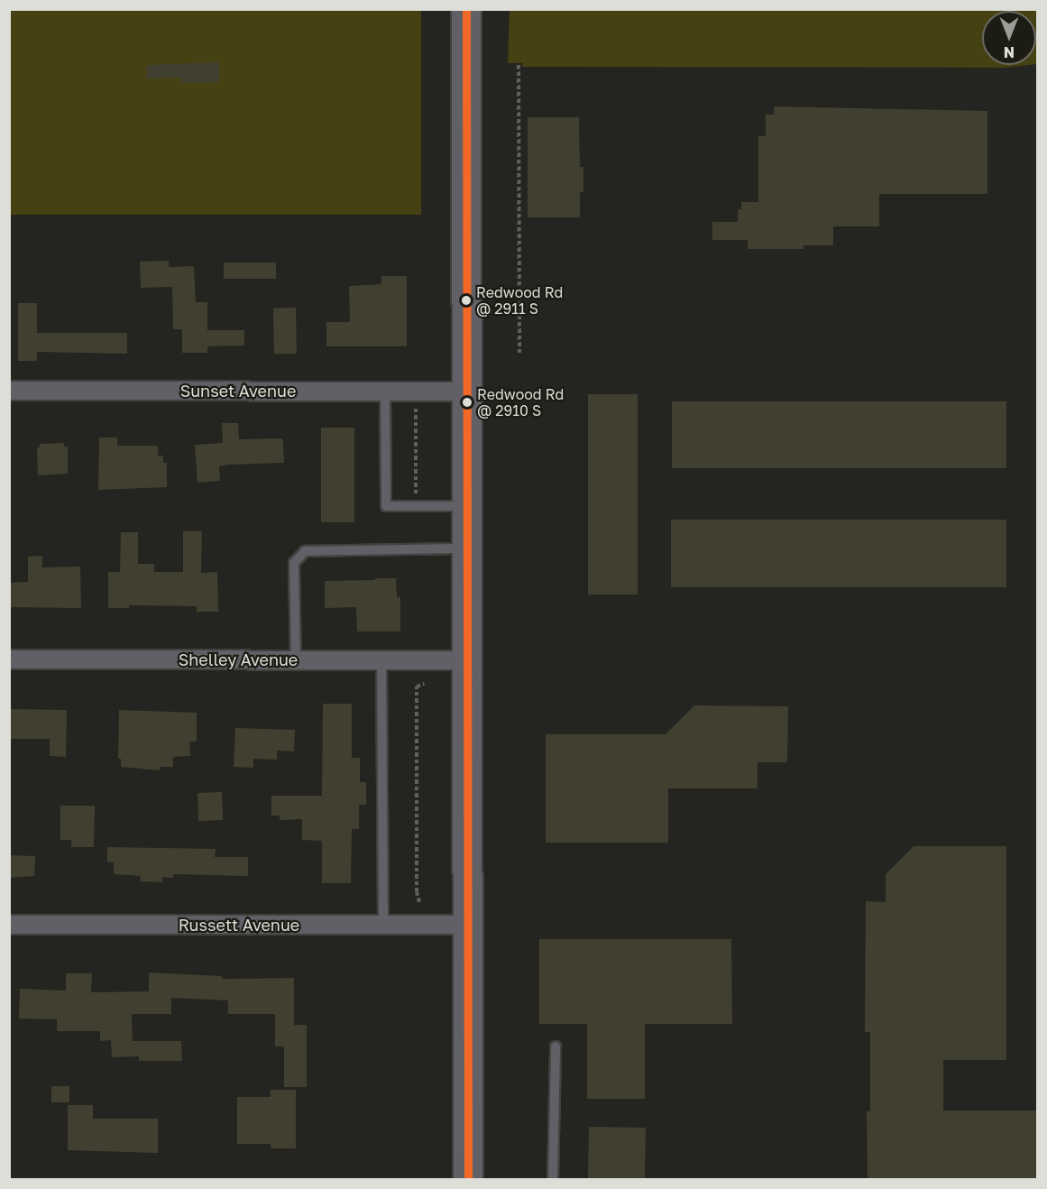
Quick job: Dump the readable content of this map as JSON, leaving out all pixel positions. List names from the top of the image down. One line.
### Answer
{"streets":{"street":["Sunset Avenue","Shelley Avenue","Russett Avenue"]},"places":["Redwood Rd @ 2911 S","Redwood Rd @ 2910 S"],"north":"bottom"}
